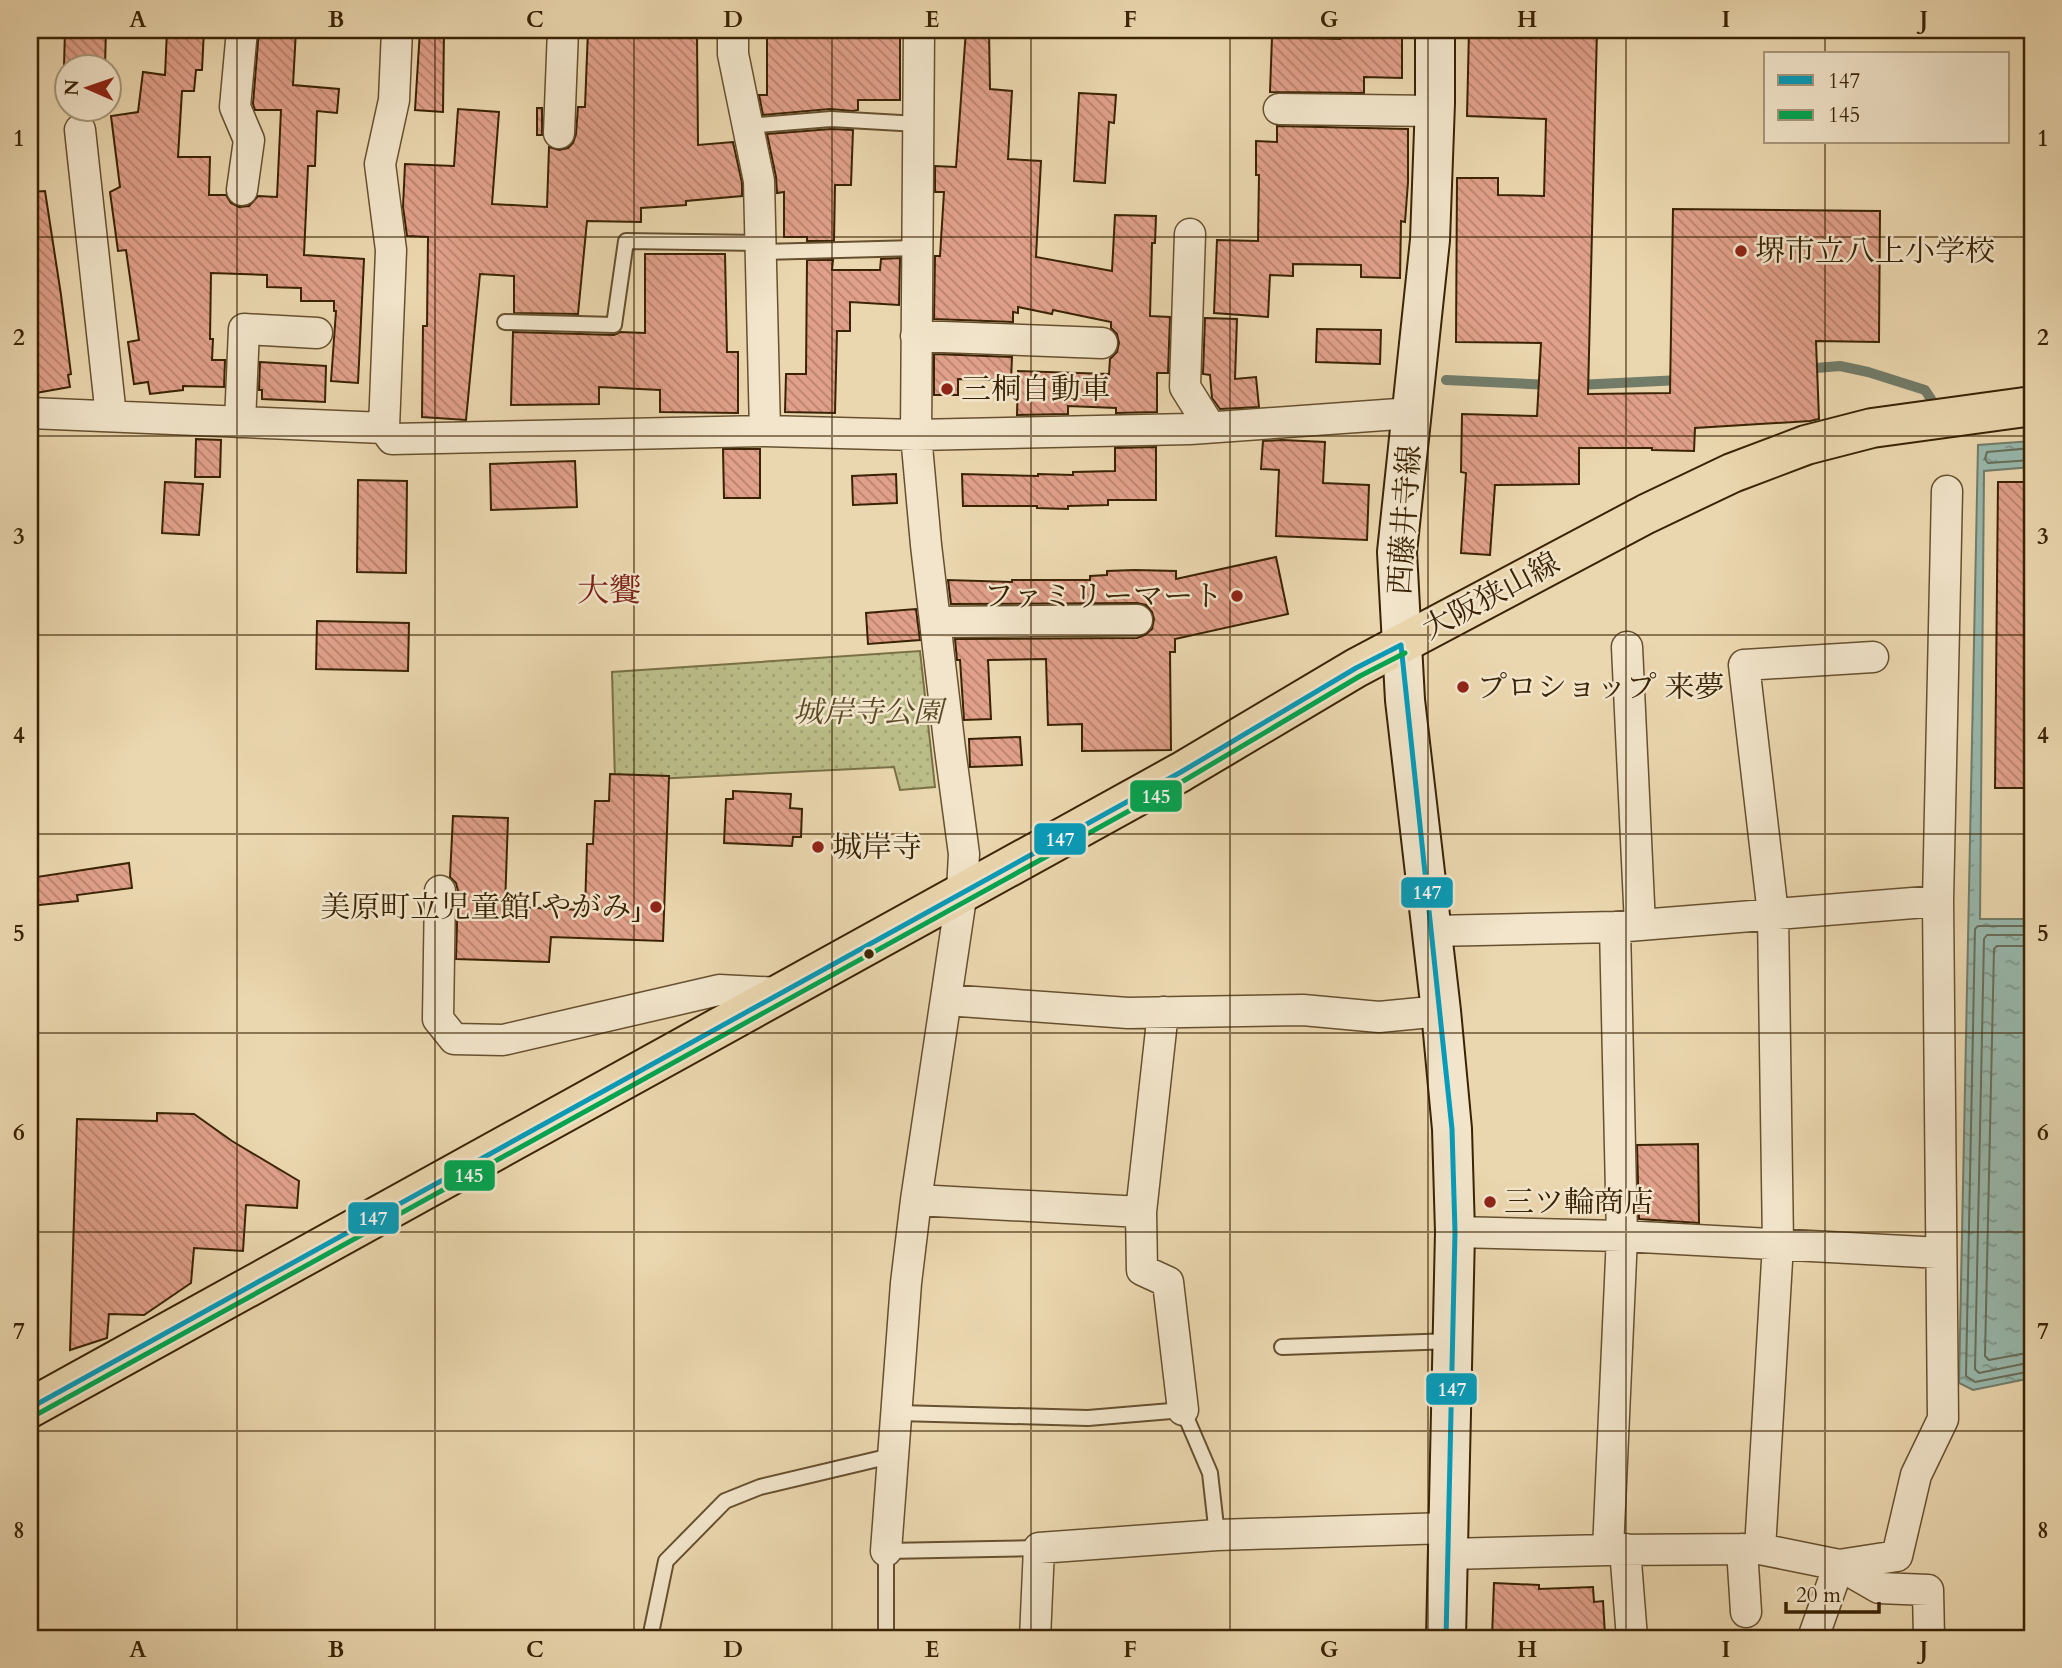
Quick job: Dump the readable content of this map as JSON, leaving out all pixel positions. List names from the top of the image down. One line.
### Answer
{"streets":{"main road":["西藤井寺線","大阪狭山線"]},"crossings":[["西藤井寺線","大阪狭山線"]],"districts":["大饗"],"parks":["城岸寺公園"],"places":["堺市立八上小学校","三桐自動車","ファミリーマート","プロショップ 来夢","城岸寺","美原町立児童館「やがみ」","三ツ輪商店"],"lines":["transit line 147","transit line 145"],"legend":["147","145"],"scale_bar":"20 m","north":"left","grid":{"columns":["A","B","C","D","E","F","G","H","I","J"],"rows":["1","2","3","4","5","6","7","8"]}}
